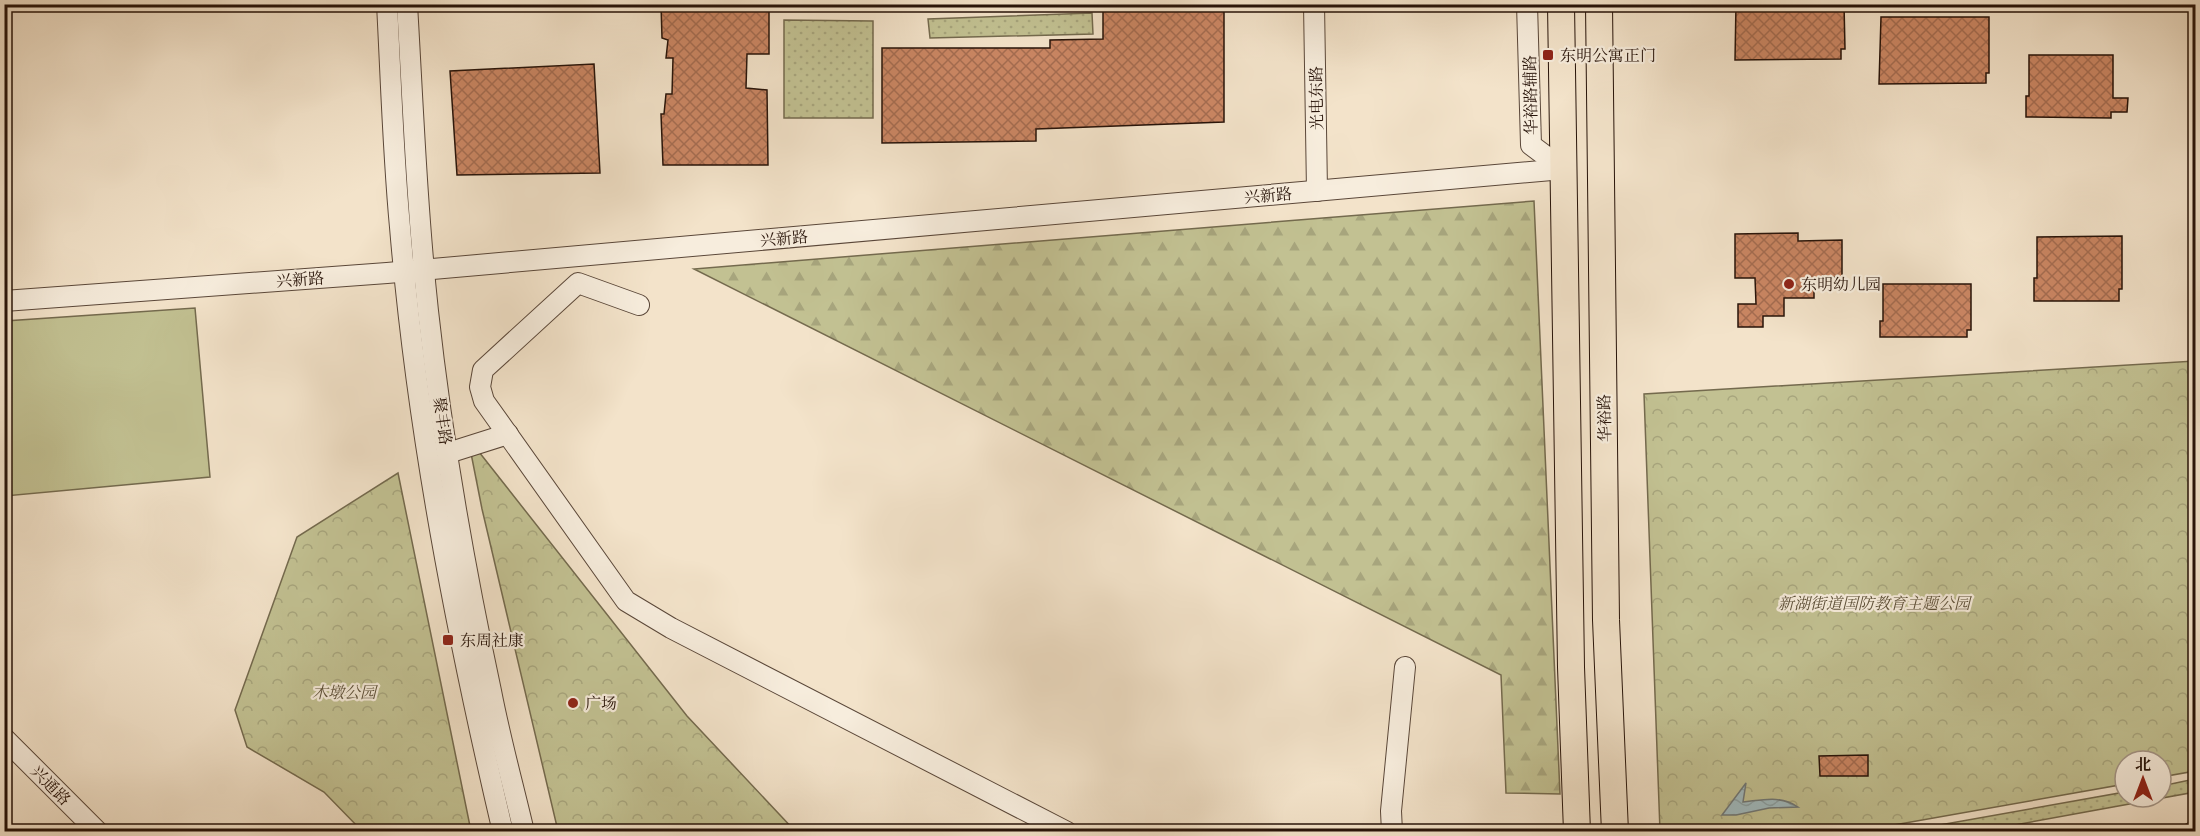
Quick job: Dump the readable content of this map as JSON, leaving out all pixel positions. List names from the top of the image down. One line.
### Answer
{"streets":{"main road":["华裕路"],"street":["华裕路辅路","光电东路","兴新路","聚丰路","兴通路"]},"crossings":[["华裕路辅路","兴新路"],["光电东路","兴新路"],["兴新路","聚丰路"]],"parks":["新湖街道国防教育主题公园","木墩公园"],"places":{"transit":["东明公寓正门","东周社康"],"other":["东明幼儿园","广场"]},"north":"top"}
